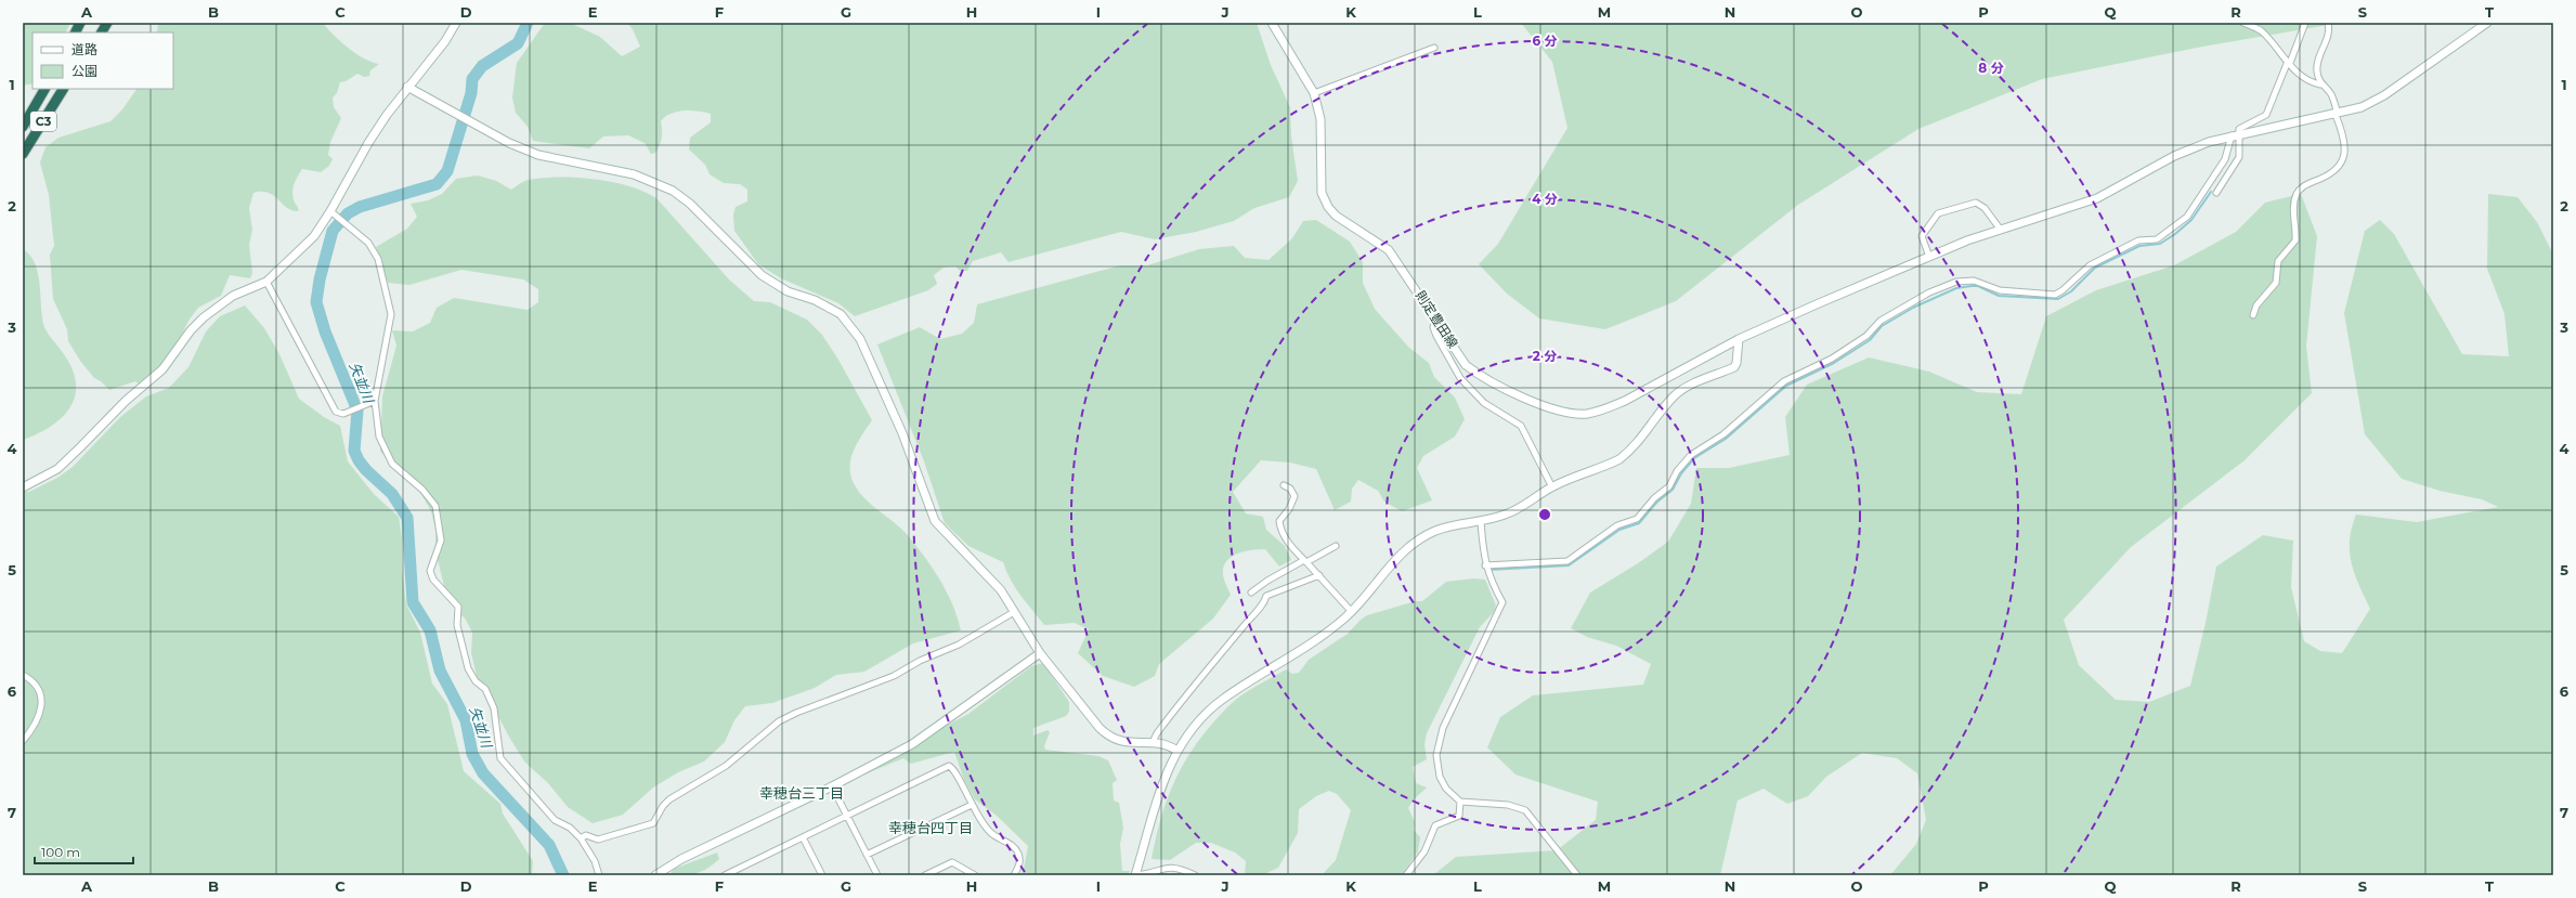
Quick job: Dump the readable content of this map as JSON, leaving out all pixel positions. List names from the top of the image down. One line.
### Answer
{"streets":{"highway":["C3"],"main road":["則定豊田線"]},"districts":["幸穂台三丁目","幸穂台四丁目"],"water":["矢並川"],"legend":["道路","公園"],"scale_bar":"100 m","grid":{"columns":["A","B","C","D","E","F","G","H","I","J","K","L","M","N","O","P","Q","R","S","T"],"rows":["1","2","3","4","5","6","7"]},"rings":["6 分","8 分","4 分","2 分"]}
